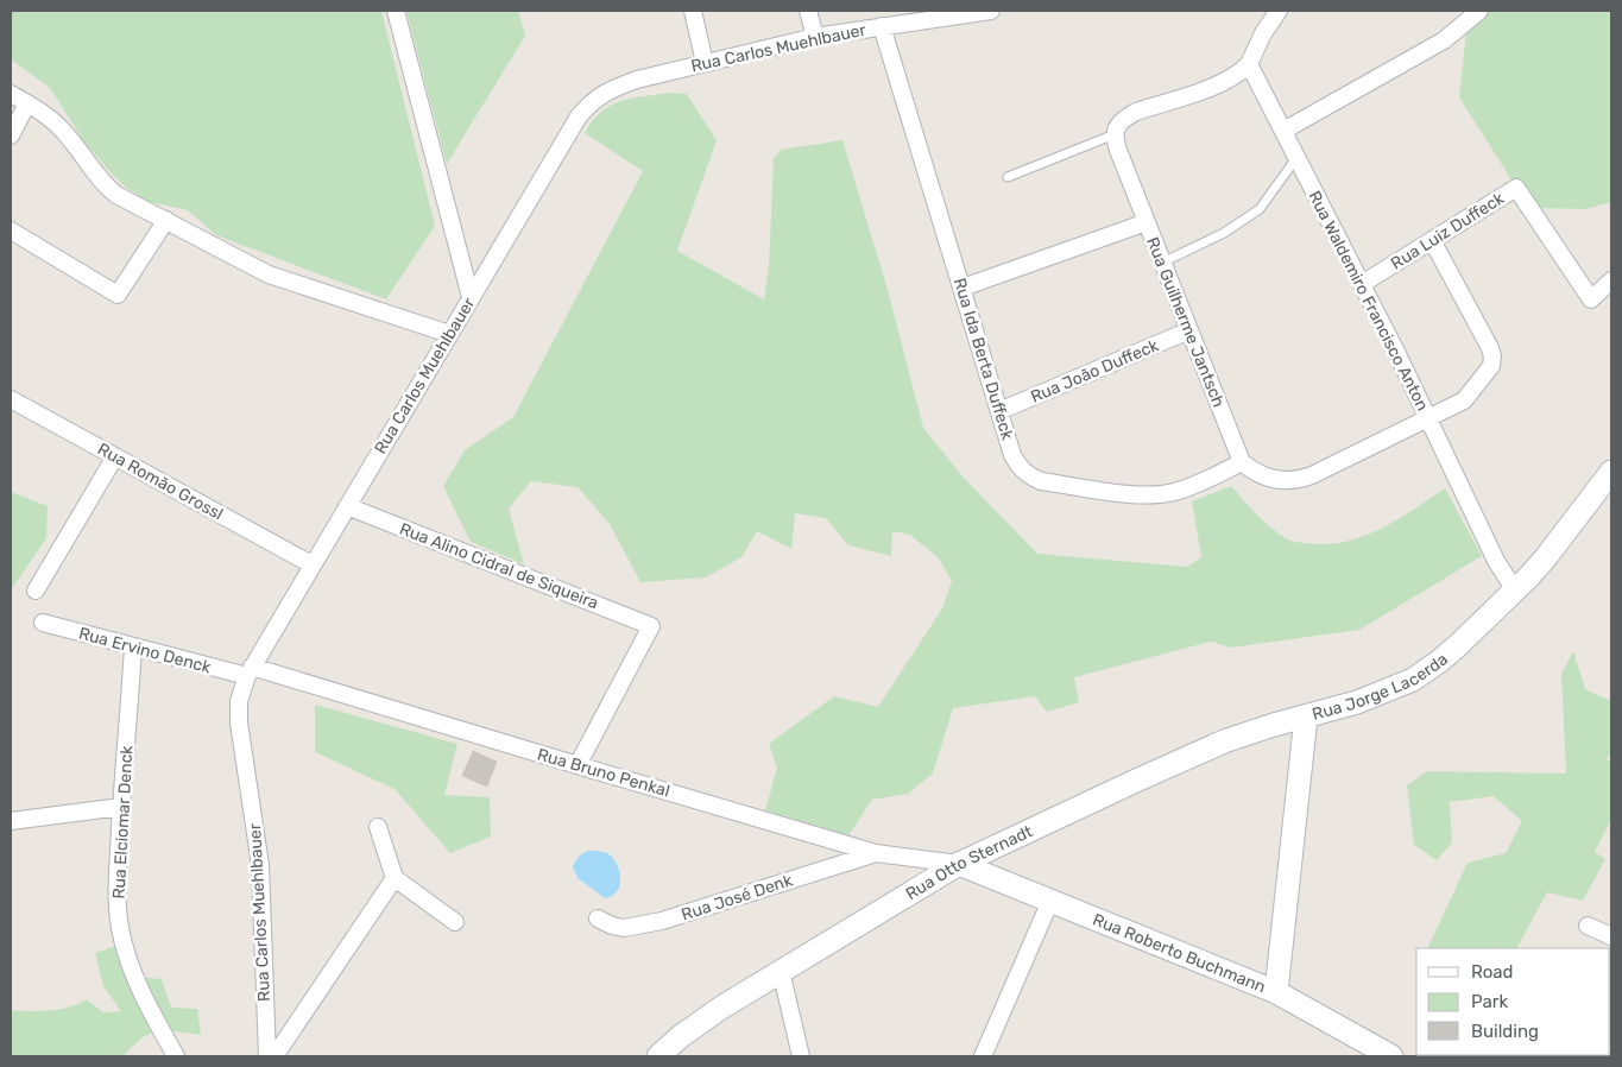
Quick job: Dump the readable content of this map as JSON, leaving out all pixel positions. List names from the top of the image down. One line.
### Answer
{"streets":{"main road":["Rua Jorge Lacerda","Rua Otto Sternadt","Rua Roberto Buchmann"],"street":["Rua Carlos Muehlbauer","Rua Luiz Duffeck","Rua Waldemiro Francisco Anton","Rua Guilherme Jantsch","Rua Ida Berta Duffeck","Rua João Duffeck","Rua Romão Grossl","Rua Alino Cidral de Siqueira","Rua Ervino Denck","Rua Bruno Penkal","Rua Elciomar Denck","Rua José Denk"]},"crossings":[["Rua Carlos Muehlbauer","Rua Ida Berta Duffeck"],["Rua Carlos Muehlbauer","Rua Romão Grossl"],["Rua Carlos Muehlbauer","Rua Alino Cidral de Siqueira"],["Rua Carlos Muehlbauer","Rua Ervino Denck"],["Rua Carlos Muehlbauer","Rua Bruno Penkal"],["Rua Luiz Duffeck","Rua Waldemiro Francisco Anton"],["Rua Waldemiro Francisco Anton","Rua Jorge Lacerda"],["Rua Guilherme Jantsch","Rua Ida Berta Duffeck"],["Rua Guilherme Jantsch","Rua João Duffeck"],["Rua Ida Berta Duffeck","Rua João Duffeck"],["Rua Alino Cidral de Siqueira","Rua Bruno Penkal"],["Rua Ervino Denck","Rua Bruno Penkal"],["Rua Ervino Denck","Rua Elciomar Denck"],["Rua Jorge Lacerda","Rua Otto Sternadt"],["Rua Jorge Lacerda","Rua Roberto Buchmann"],["Rua Bruno Penkal","Rua Otto Sternadt"],["Rua Bruno Penkal","Rua José Denk"],["Rua Bruno Penkal","Rua Roberto Buchmann"],["Rua Otto Sternadt","Rua Roberto Buchmann"]],"legend":["Road","Park","Building"]}
